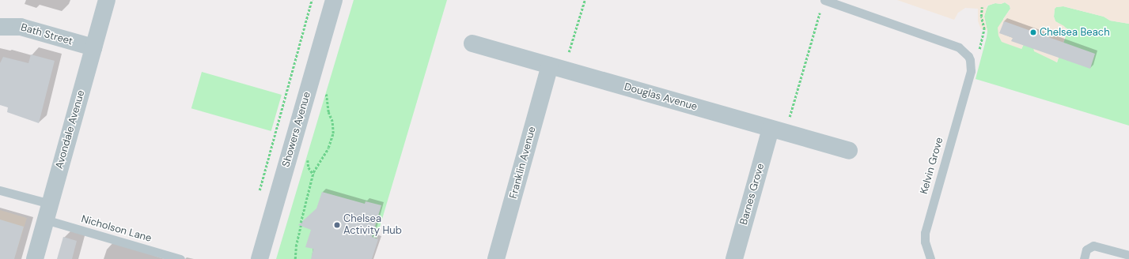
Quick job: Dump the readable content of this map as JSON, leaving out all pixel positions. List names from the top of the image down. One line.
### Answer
{"streets":{"street":["Bath Street","Douglas Avenue","Avondale Avenue","Showers Avenue","Franklin Avenue","Barnes Grove"],"lane":["Kelvin Grove","Nicholson Lane"]},"crossings":[["Bath Street","Avondale Avenue"],["Douglas Avenue","Franklin Avenue"],["Douglas Avenue","Barnes Grove"],["Avondale Avenue","Nicholson Lane"]],"places":["Chelsea Beach","Chelsea Activity Hub"]}
